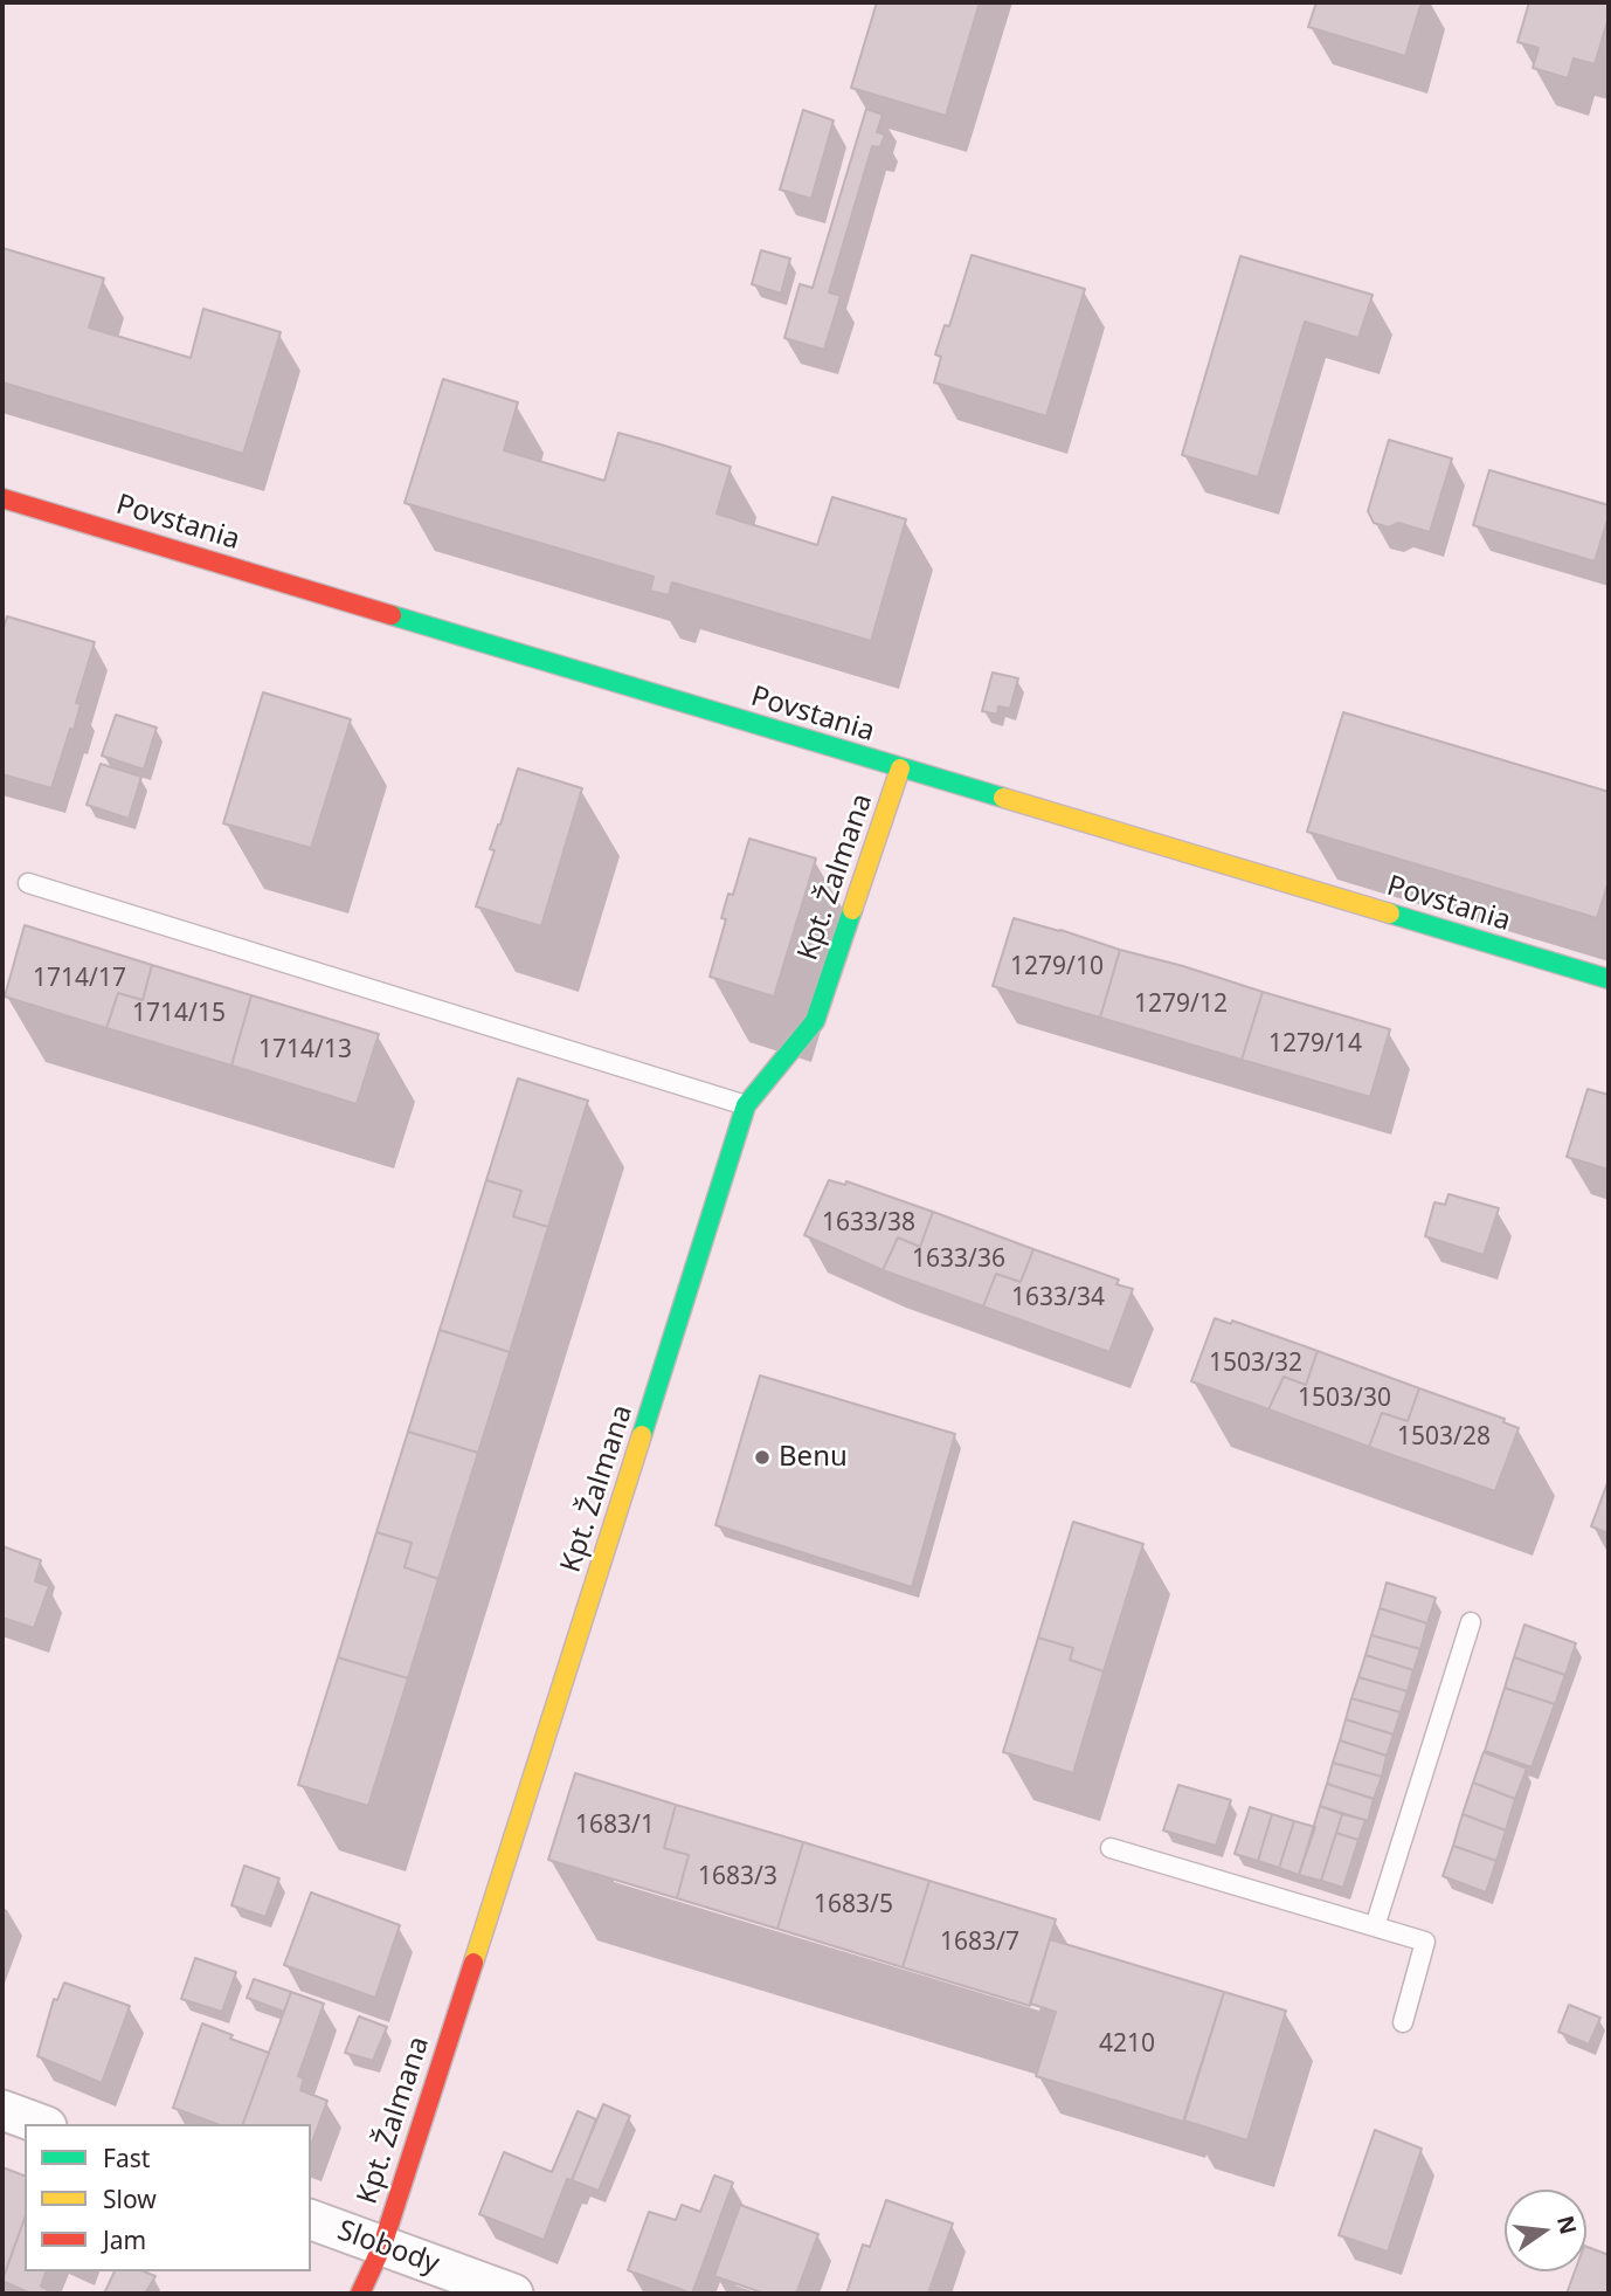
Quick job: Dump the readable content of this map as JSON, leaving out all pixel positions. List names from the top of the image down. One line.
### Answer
{"streets":{"street":["Povstania","Kpt. Žalmana","Slobody"]},"crossings":[["Povstania","Kpt. Žalmana"],["Kpt. Žalmana","Slobody"]],"places":["Benu"],"house_numbers":["1279/10","1714/17","1279/12","1714/15","1279/14","1714/13","1633/38","1633/36","1633/34","1503/32","1503/30","1503/28","1683/1","1683/3","1683/5","1683/7","4210"],"legend":["Fast","Slow","Jam"],"north":"right"}
